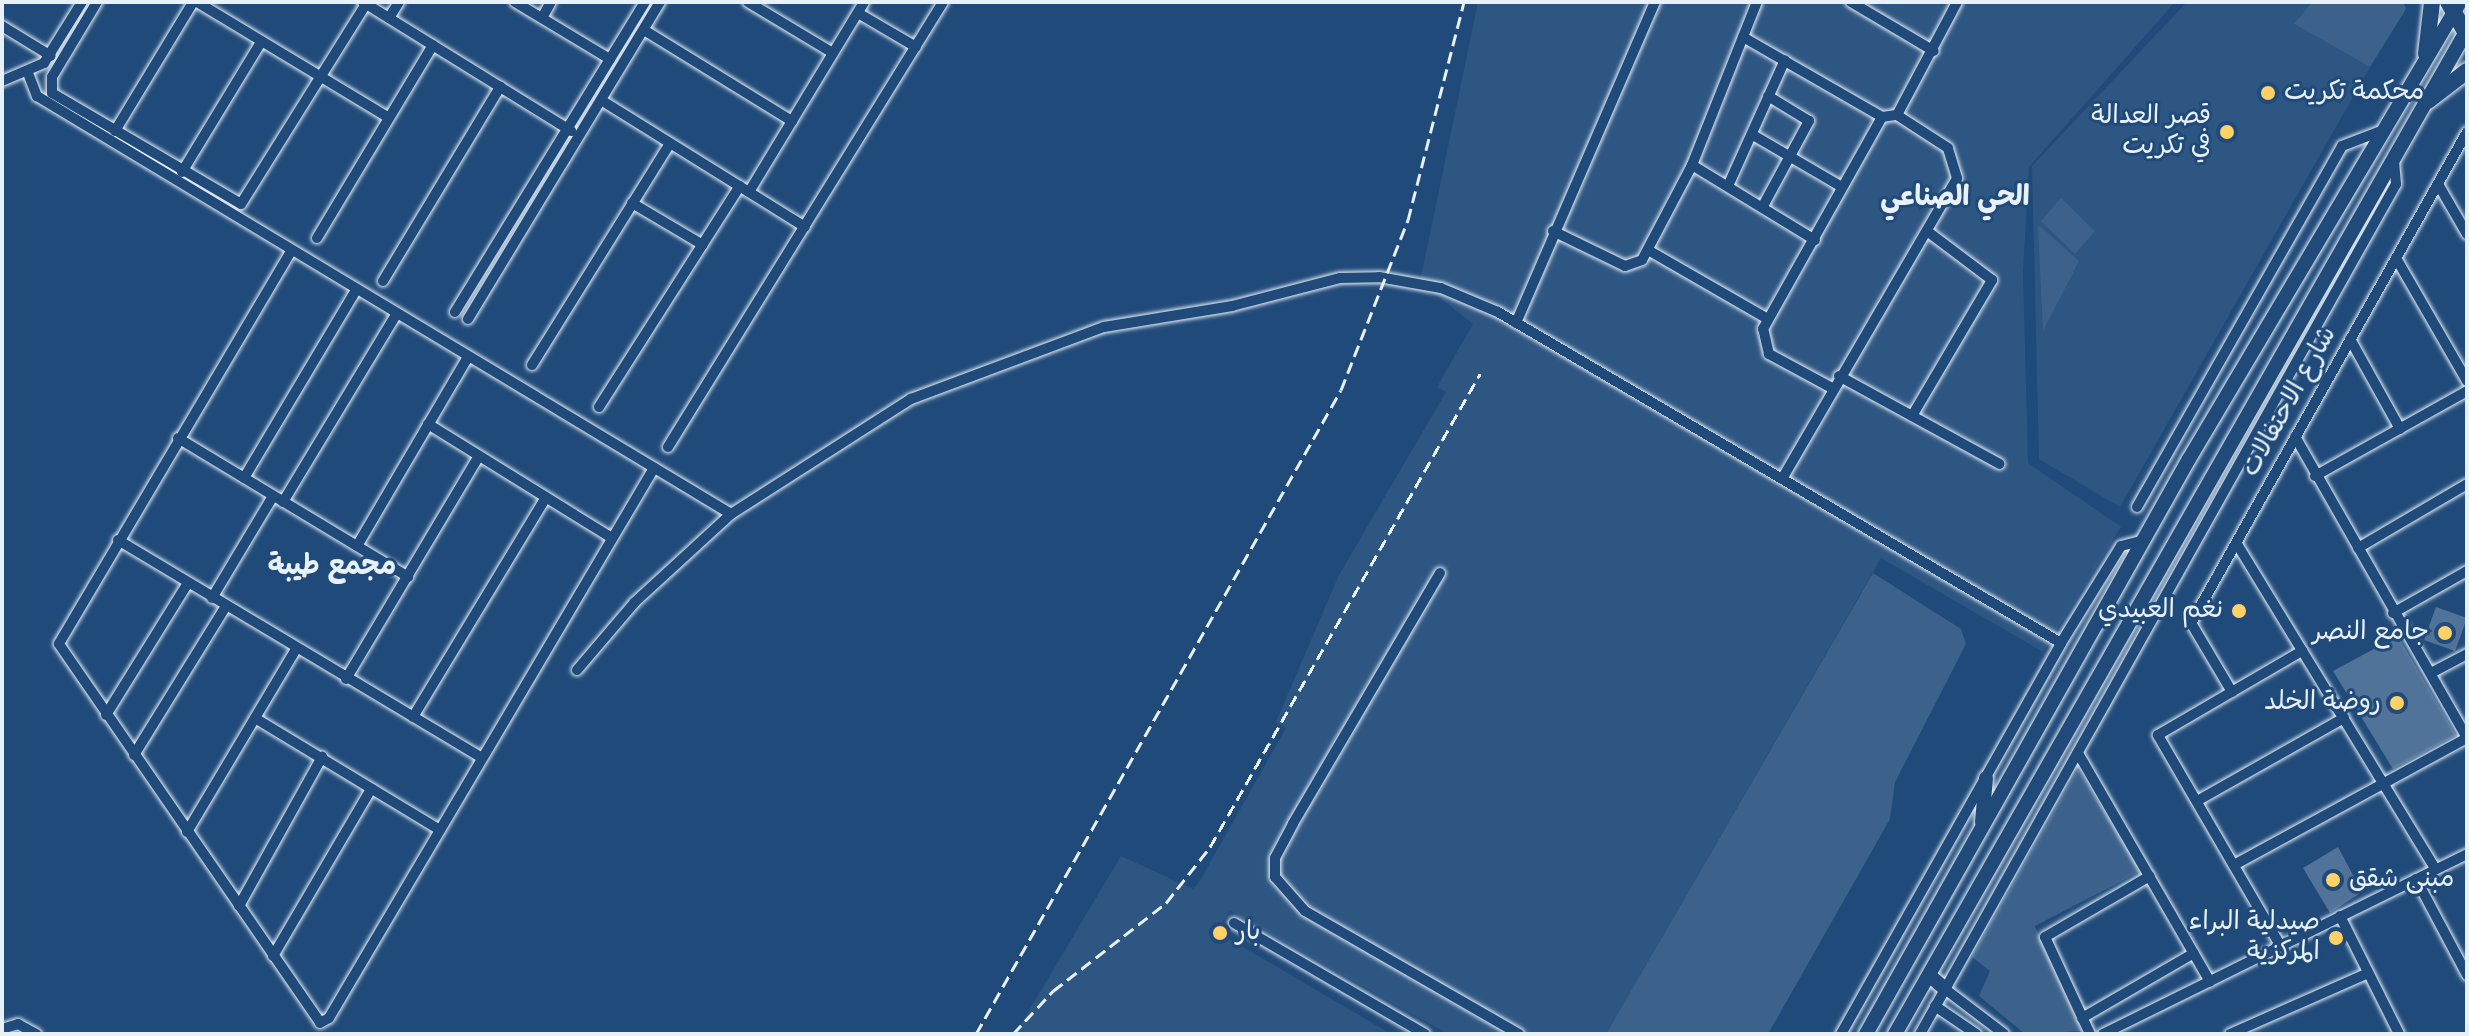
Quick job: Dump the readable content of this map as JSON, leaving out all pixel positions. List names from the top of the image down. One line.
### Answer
{"streets":{"street":["شارع الاحتفالات"]},"districts":["الحي الصناعي","مجمع طيبة"],"places":["محكمة تكريت","قصر العدالة في تكريت","نغم العبيدي","جامع النصر","روضة الخلد","مبنى شقق","بار","صيدلية البراء المركزية"]}
